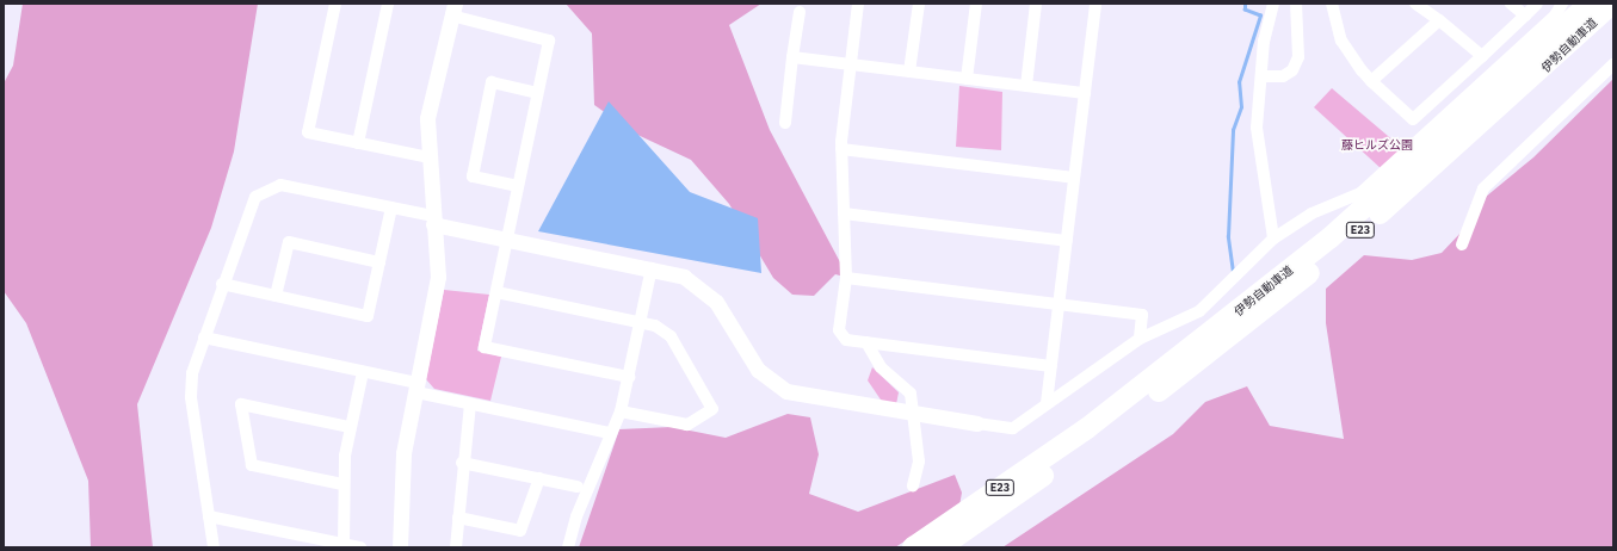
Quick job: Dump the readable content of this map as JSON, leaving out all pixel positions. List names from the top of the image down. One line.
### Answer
{"streets":{"highway":["伊勢自動車道","E23"]},"parks":["藤ヒルズ公園"]}
